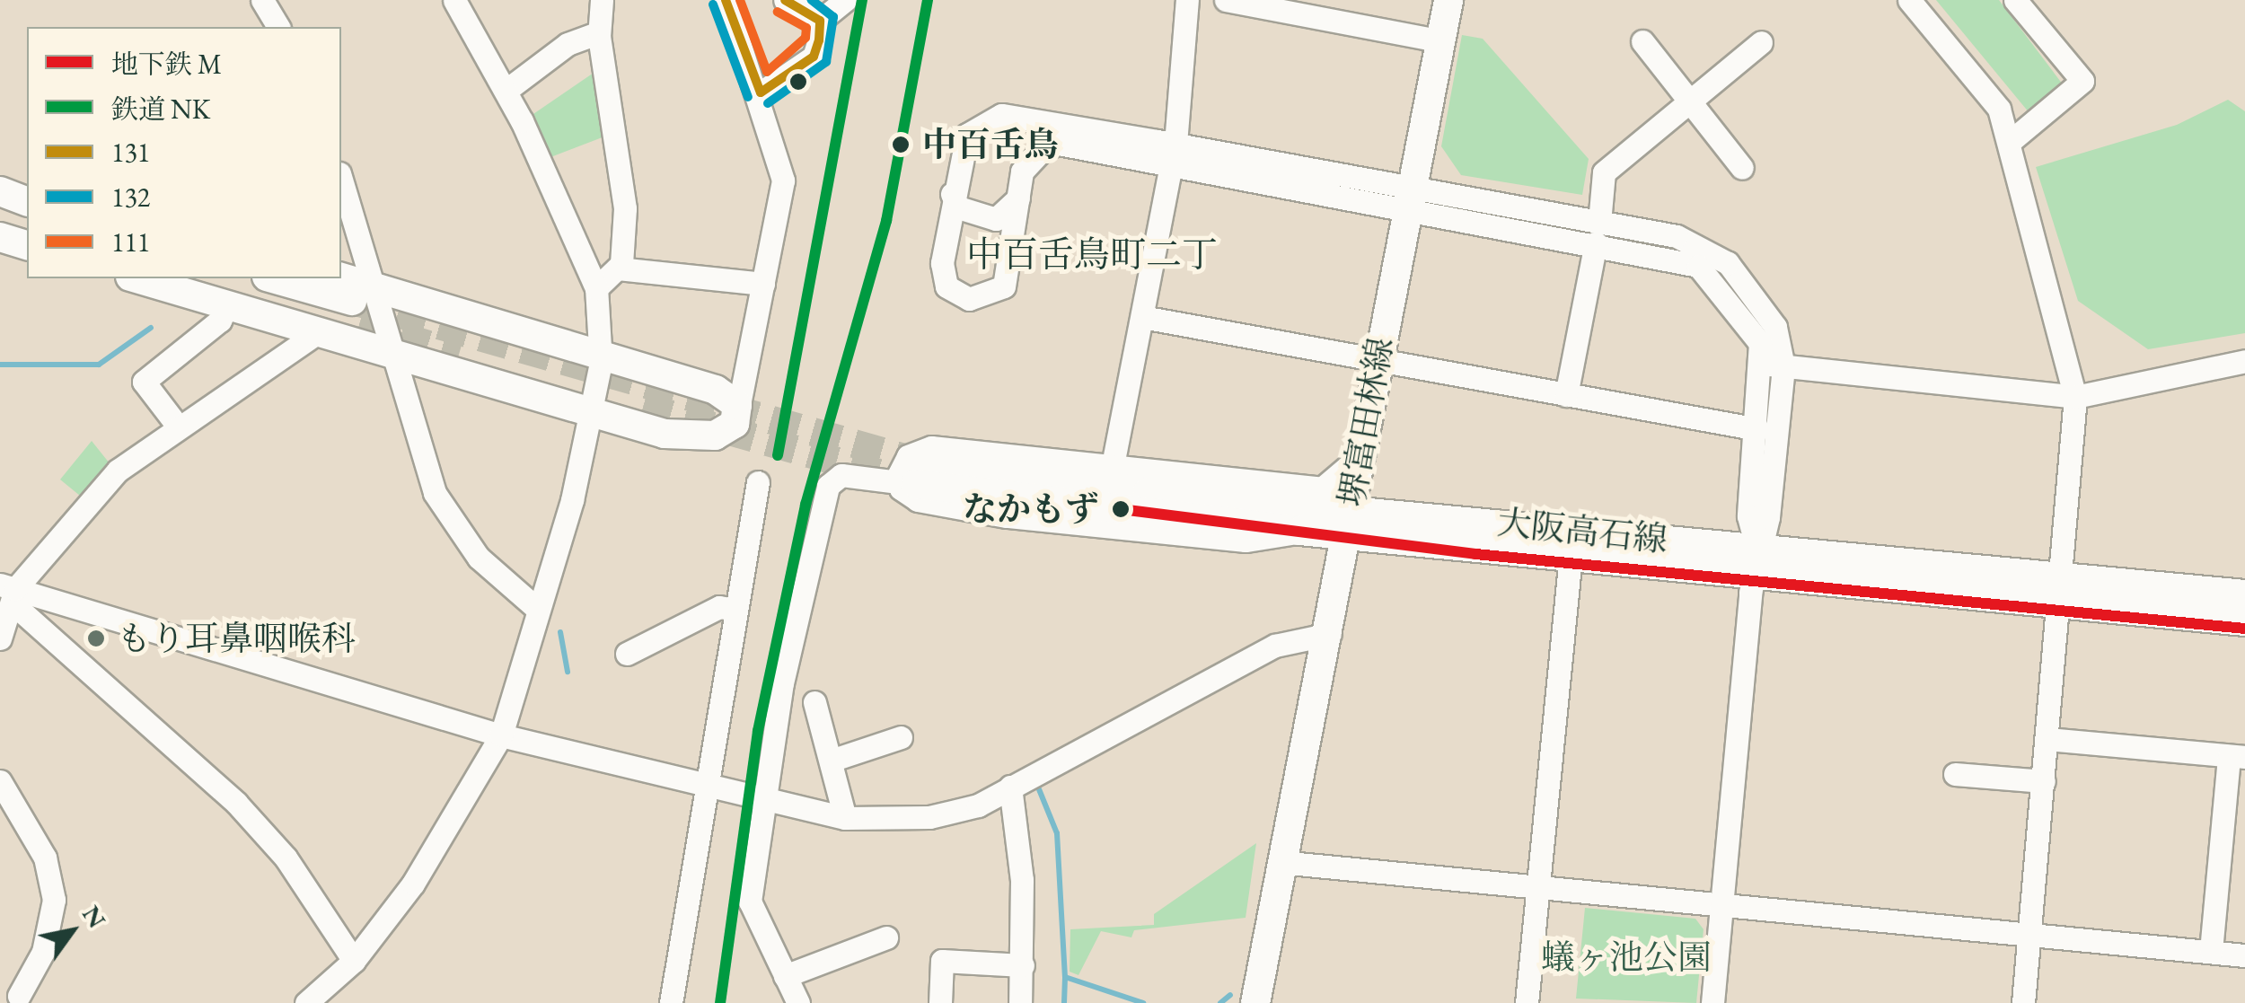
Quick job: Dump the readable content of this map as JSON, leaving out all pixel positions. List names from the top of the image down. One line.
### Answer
{"streets":{"main road":["堺富田林線","大阪高石線"]},"crossings":[["堺富田林線","大阪高石線"]],"districts":["中百舌鳥町二丁"],"parks":["蟻ヶ池公園"],"places":["中百舌鳥","なかもず","もり耳鼻咽喉科"],"lines":["rail line NK","transit line 131","transit line 132","transit line 111","metro line M"],"legend":["地下鉄 M","鉄道 NK","131","132","111"],"north":"top right"}
